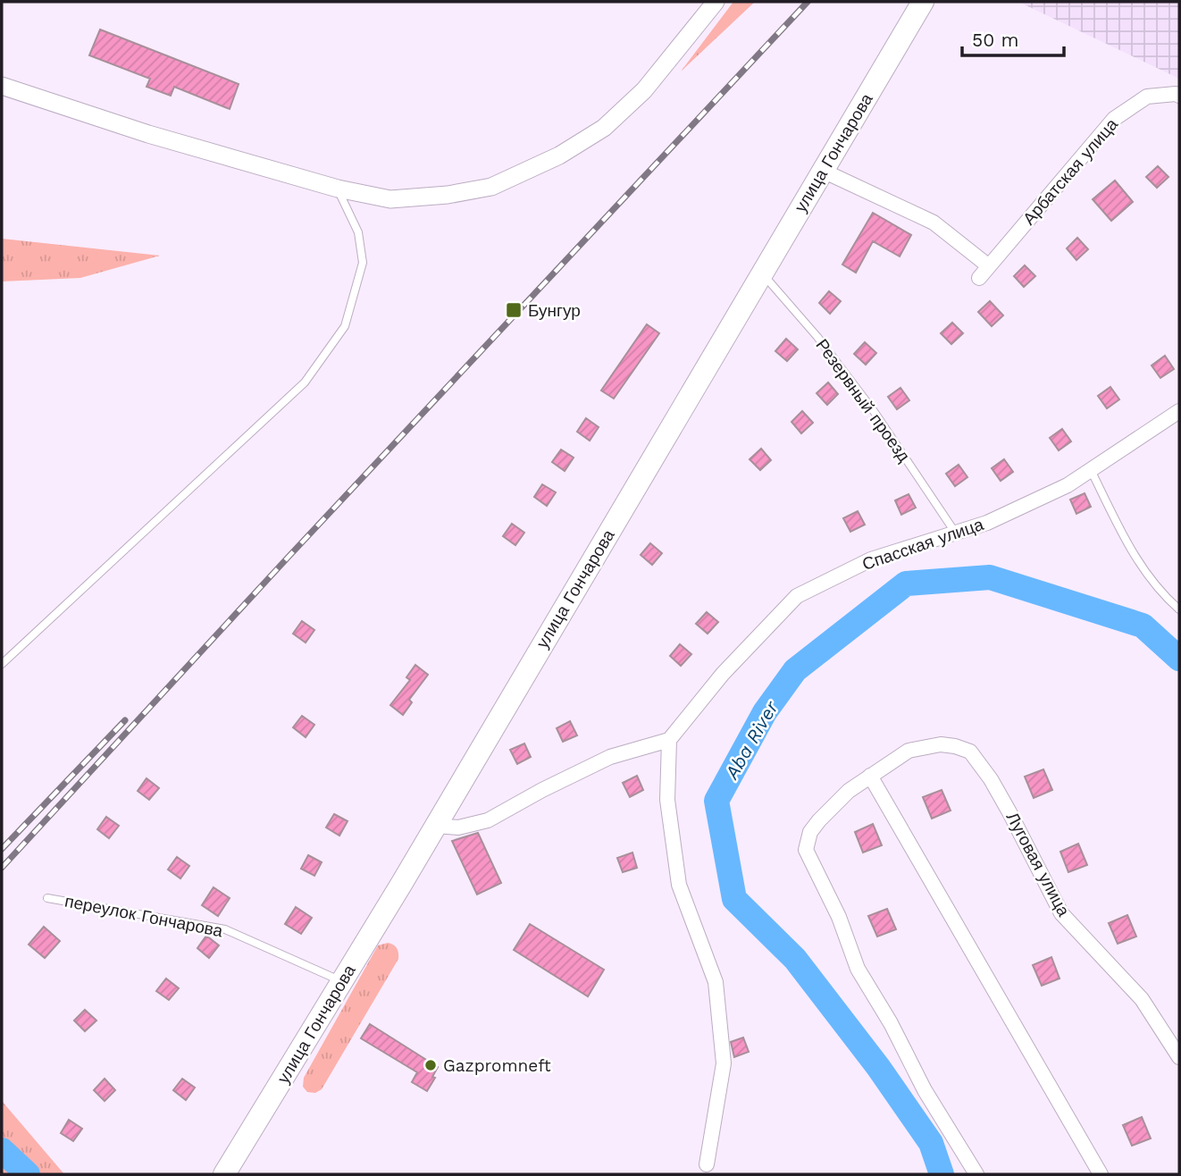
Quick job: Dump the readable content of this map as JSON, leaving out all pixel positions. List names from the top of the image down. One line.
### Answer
{"streets":{"main road":["улица Гончарова"],"street":["Арбатская улица","Спасская улица","Луговая улица"],"lane":["Резервный проезд","переулок Гончарова"]},"crossings":[["улица Гончарова","Резервный проезд"],["улица Гончарова","переулок Гончарова"],["Резервный проезд","Спасская улица"]],"water":["Aba River"],"places":{"transit":["Бунгур"],"other":["Gazpromneft"]},"scale_bar":"50 m"}
